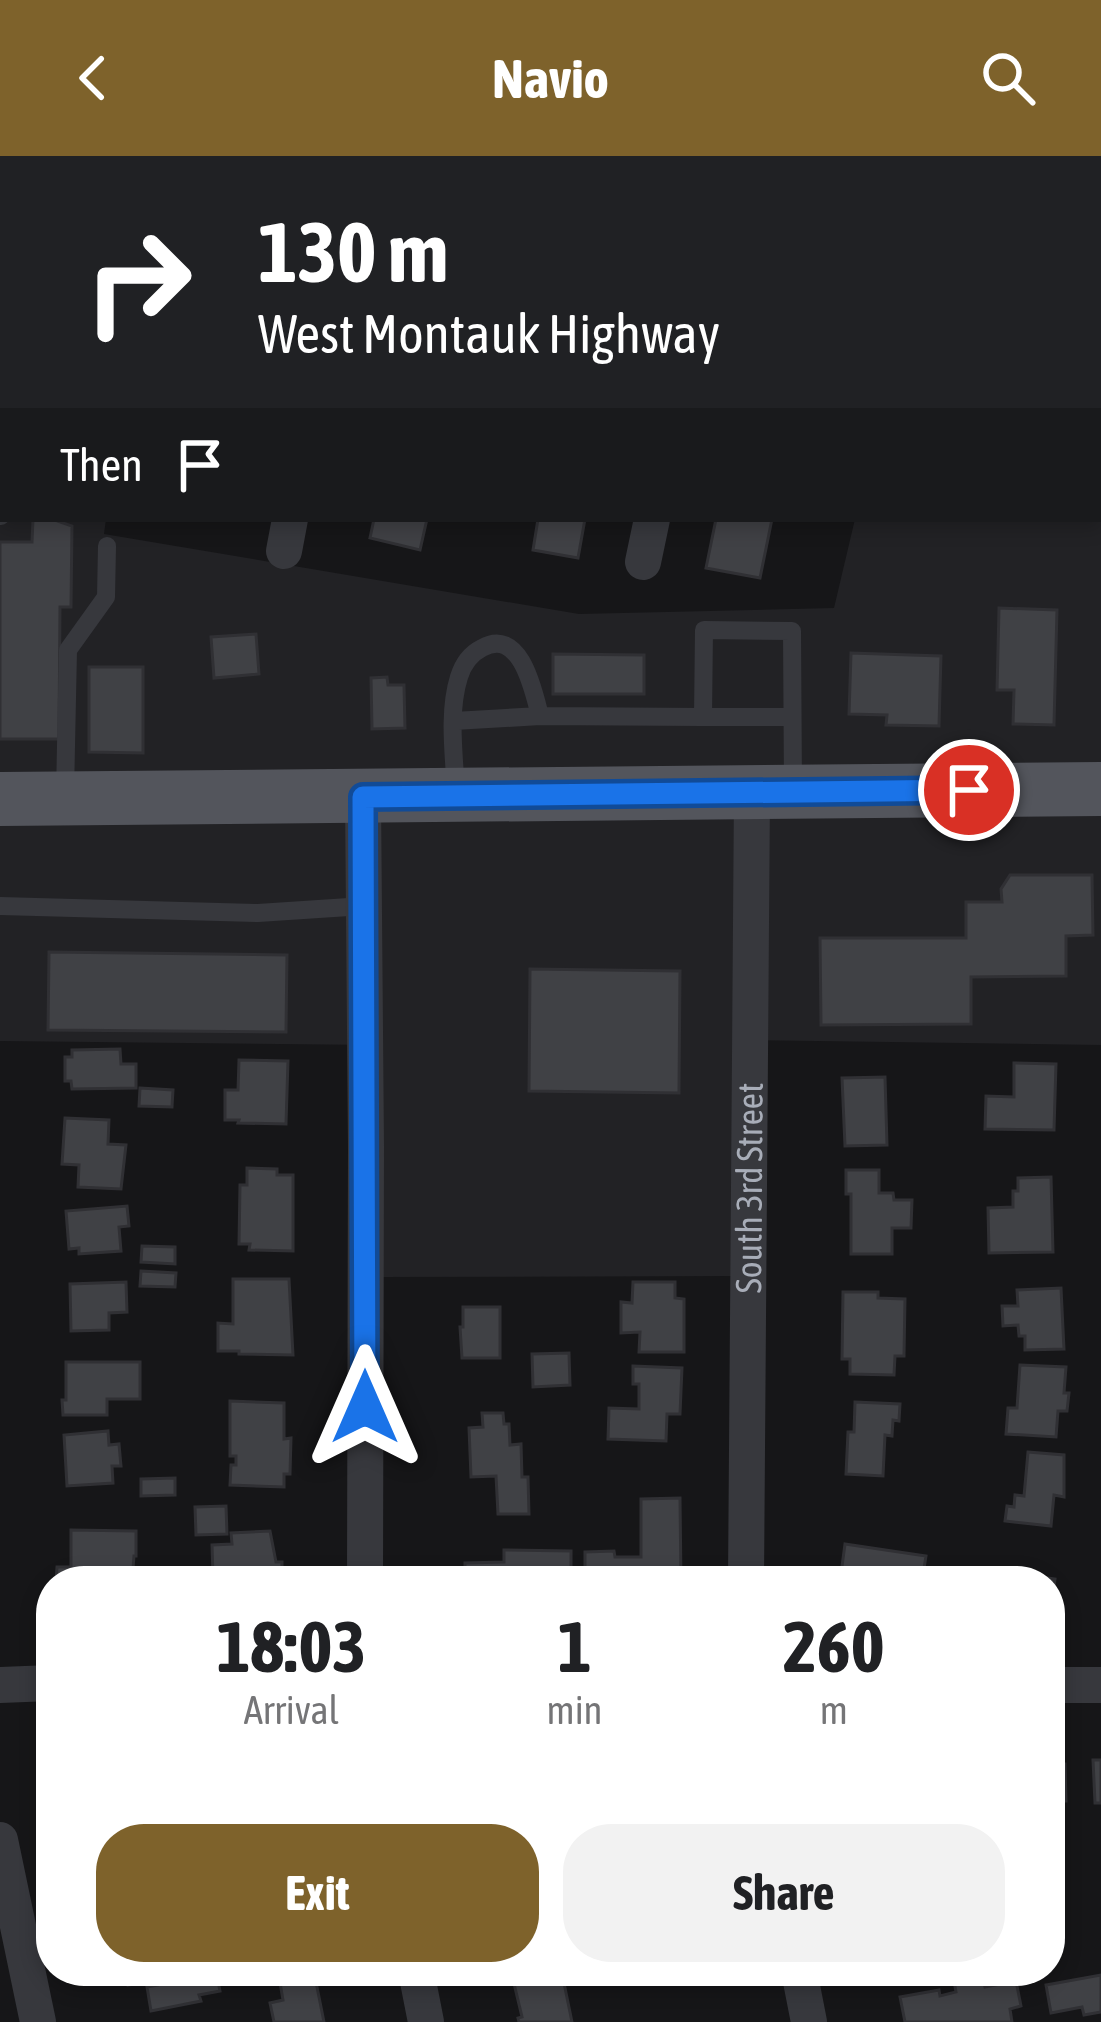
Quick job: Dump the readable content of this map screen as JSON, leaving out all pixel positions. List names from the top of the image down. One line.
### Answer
{"streets":{"street":["South 3rd Street"]},"page":{"header":"Navio","turn":["130 m","West Montauk Highway"],"then":"Then","eta":["18:03","Arrival","1","min","260","m"],"buttons":["Exit","Share"]}}
